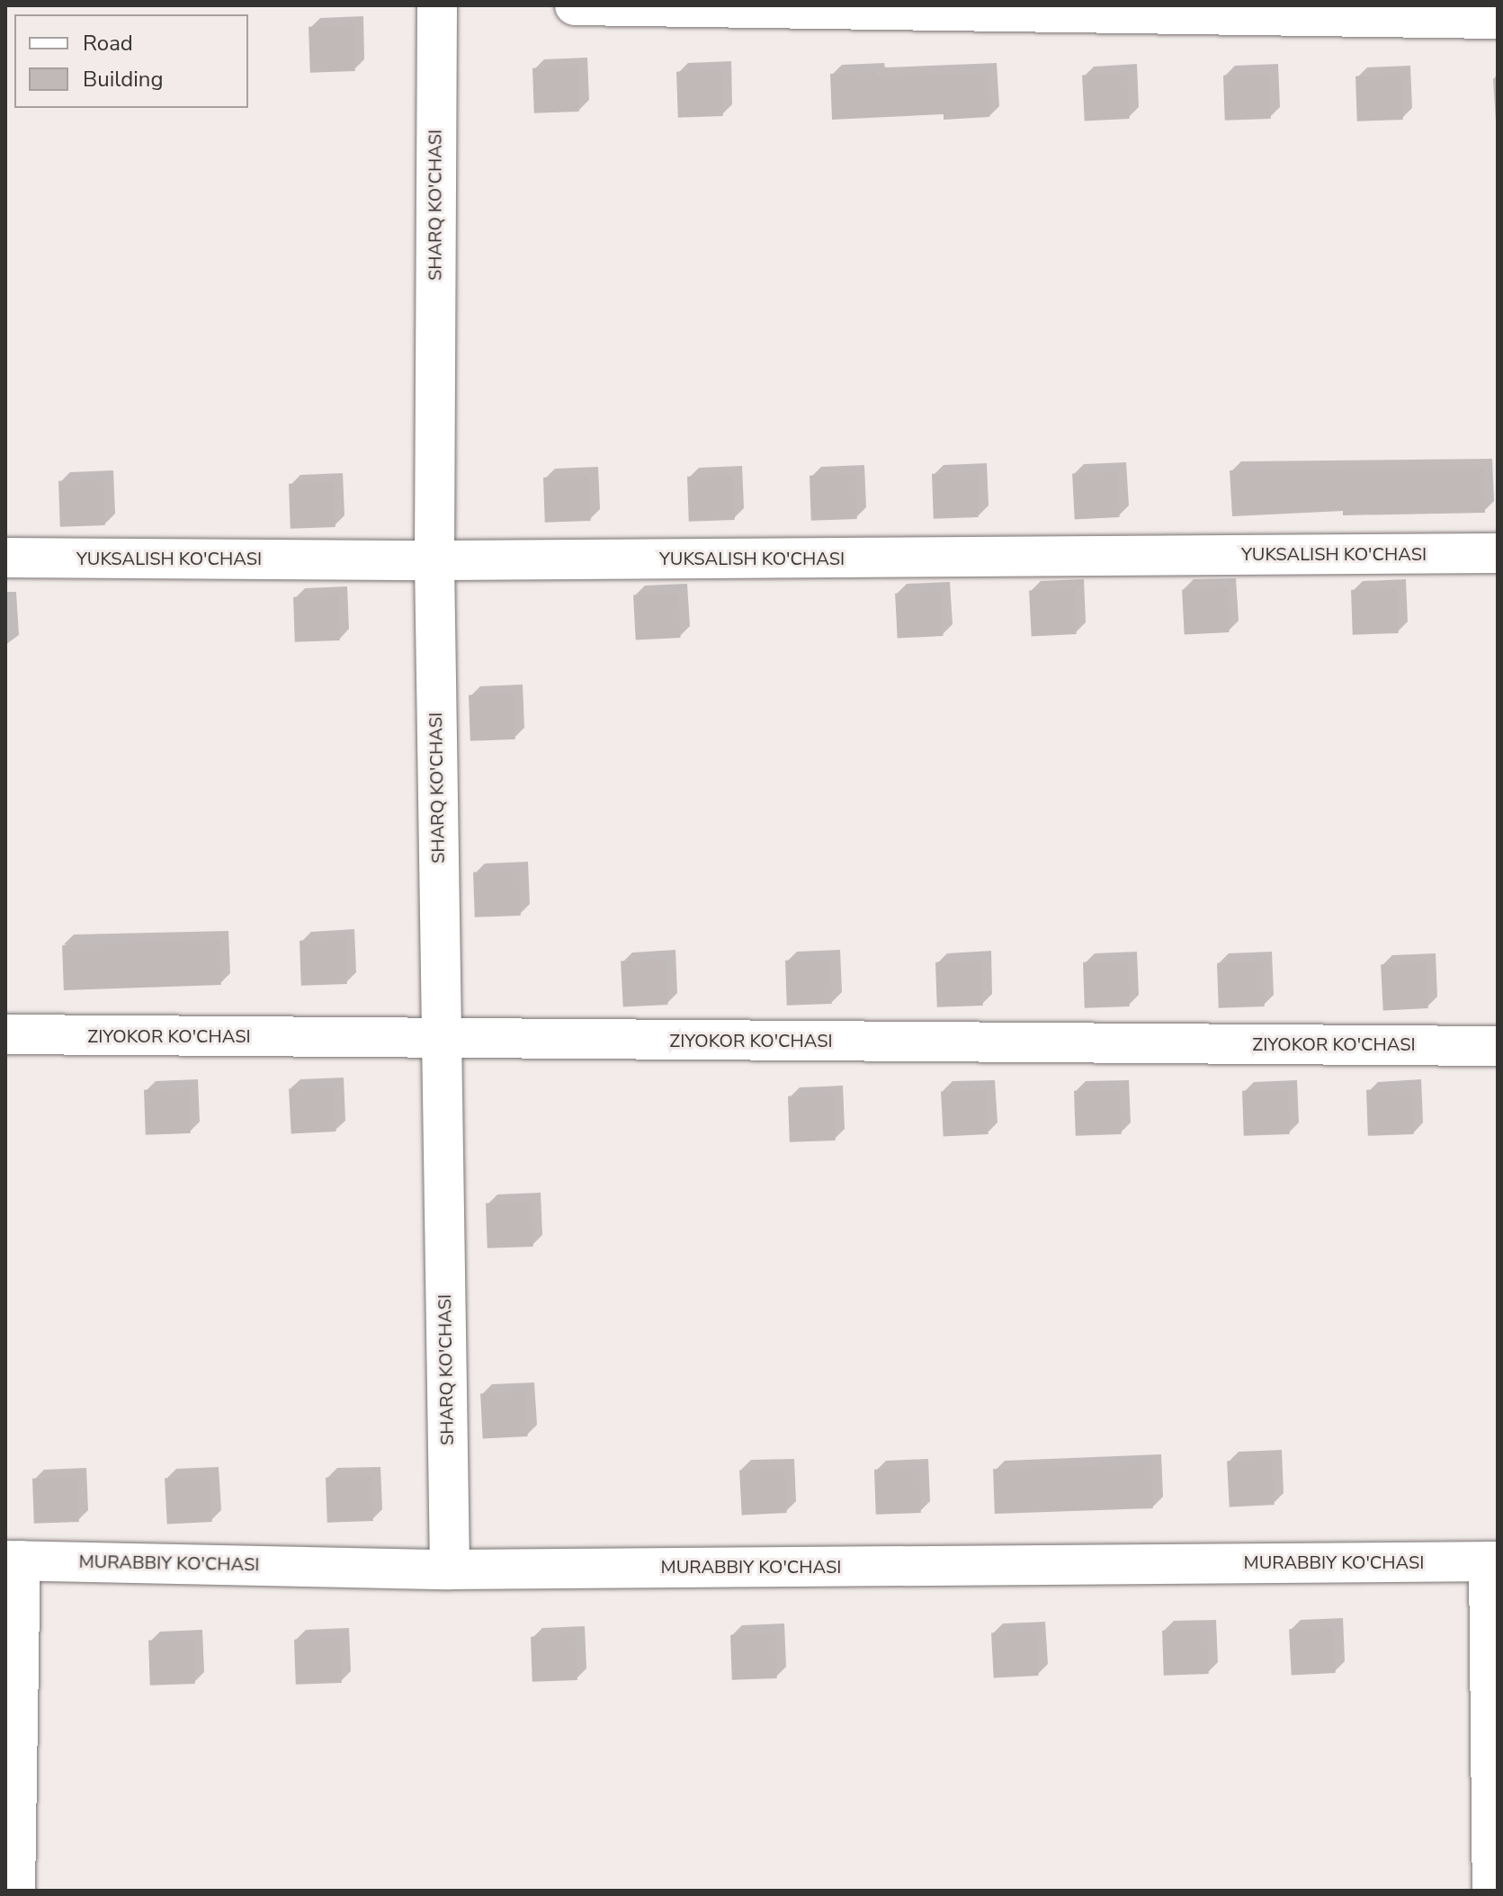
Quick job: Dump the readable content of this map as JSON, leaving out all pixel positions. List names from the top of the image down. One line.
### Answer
{"streets":{"street":["SHARQ KO'CHASI","YUKSALISH KO'CHASI","ZIYOKOR KO'CHASI","MURABBIY KO'CHASI"]},"crossings":[["SHARQ KO'CHASI","YUKSALISH KO'CHASI"],["SHARQ KO'CHASI","ZIYOKOR KO'CHASI"],["SHARQ KO'CHASI","MURABBIY KO'CHASI"]],"legend":["Road","Building"]}
